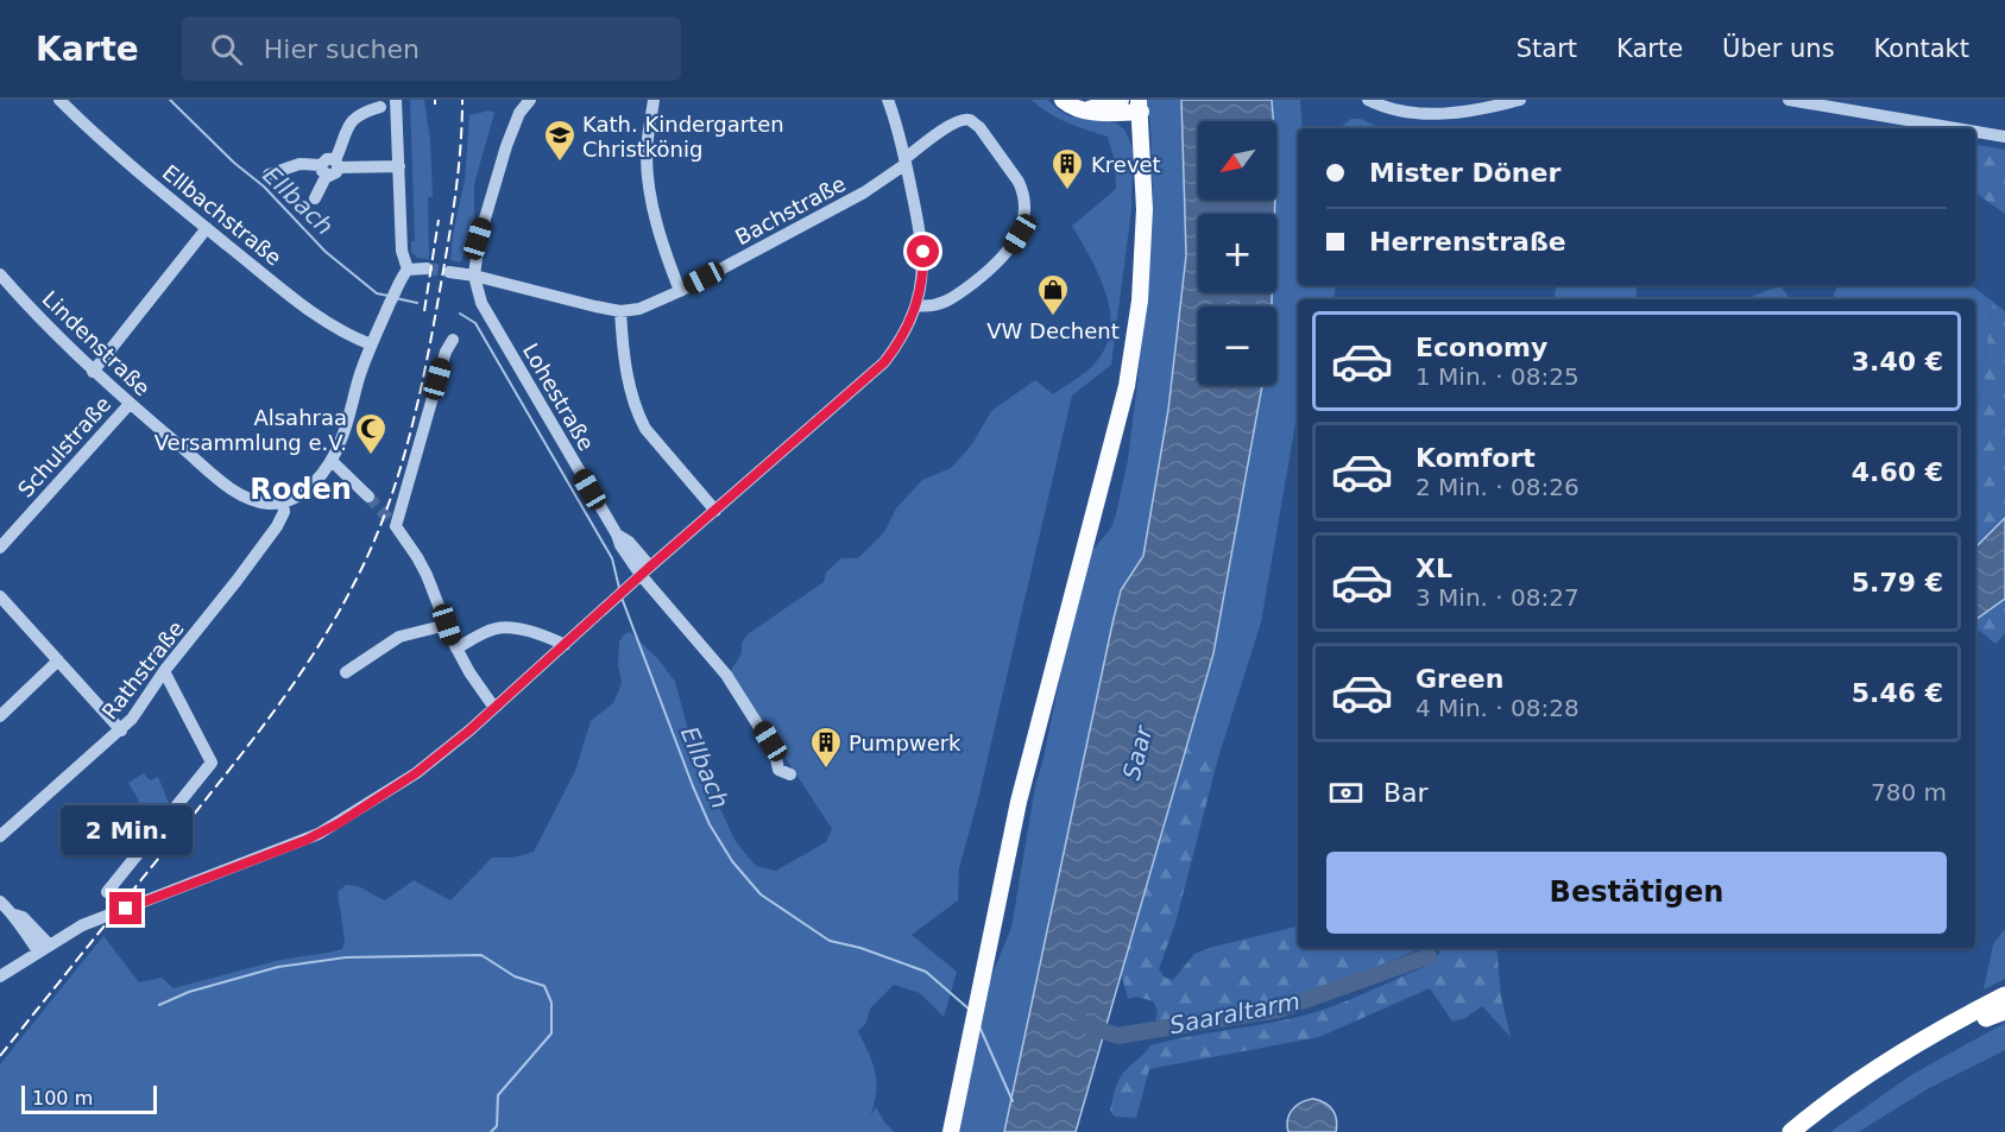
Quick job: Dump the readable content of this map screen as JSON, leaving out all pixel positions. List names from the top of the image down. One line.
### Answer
{"streets":{"street":["Bachstraße","Ellbachstraße","Lindenstraße","Lohestraße","Schulstraße","Rathstraße"]},"crossings":[["Bachstraße","Lohestraße"],["Lindenstraße","Schulstraße"],["Lindenstraße","Rathstraße"]],"districts":["Roden"],"water":["Ellbach","Saar","Saaraltarm"],"places":{"school or university":["Kath. Kindergarten Christkönig"],"building":["Krevet","Pumpwerk"],"shop":["VW Dechent"],"mosque":["Alsahraa Versammlung e.V."]},"scale_bar":"100 m","north":"bottom left","page":{"header":"Karte","search":"Hier suchen","nav":["Start","Karte","Über uns","Kontakt"],"map_buttons":["+","−"],"banner":["Mister Döner","Herrenstraße"],"list":[{"name":"Economy","note":"1 Min. · 08:25","value":"3.40 €"},{"name":"Komfort","note":"2 Min. · 08:26","value":"4.60 €"},{"name":"XL","note":"3 Min. · 08:27","value":"5.79 €"},{"name":"Green","note":"4 Min. · 08:28","value":"5.46 €"}],"pay":["Bar","780 m"],"bubble":"2 Min.","buttons":"Bestätigen","scale":"100 m"}}
